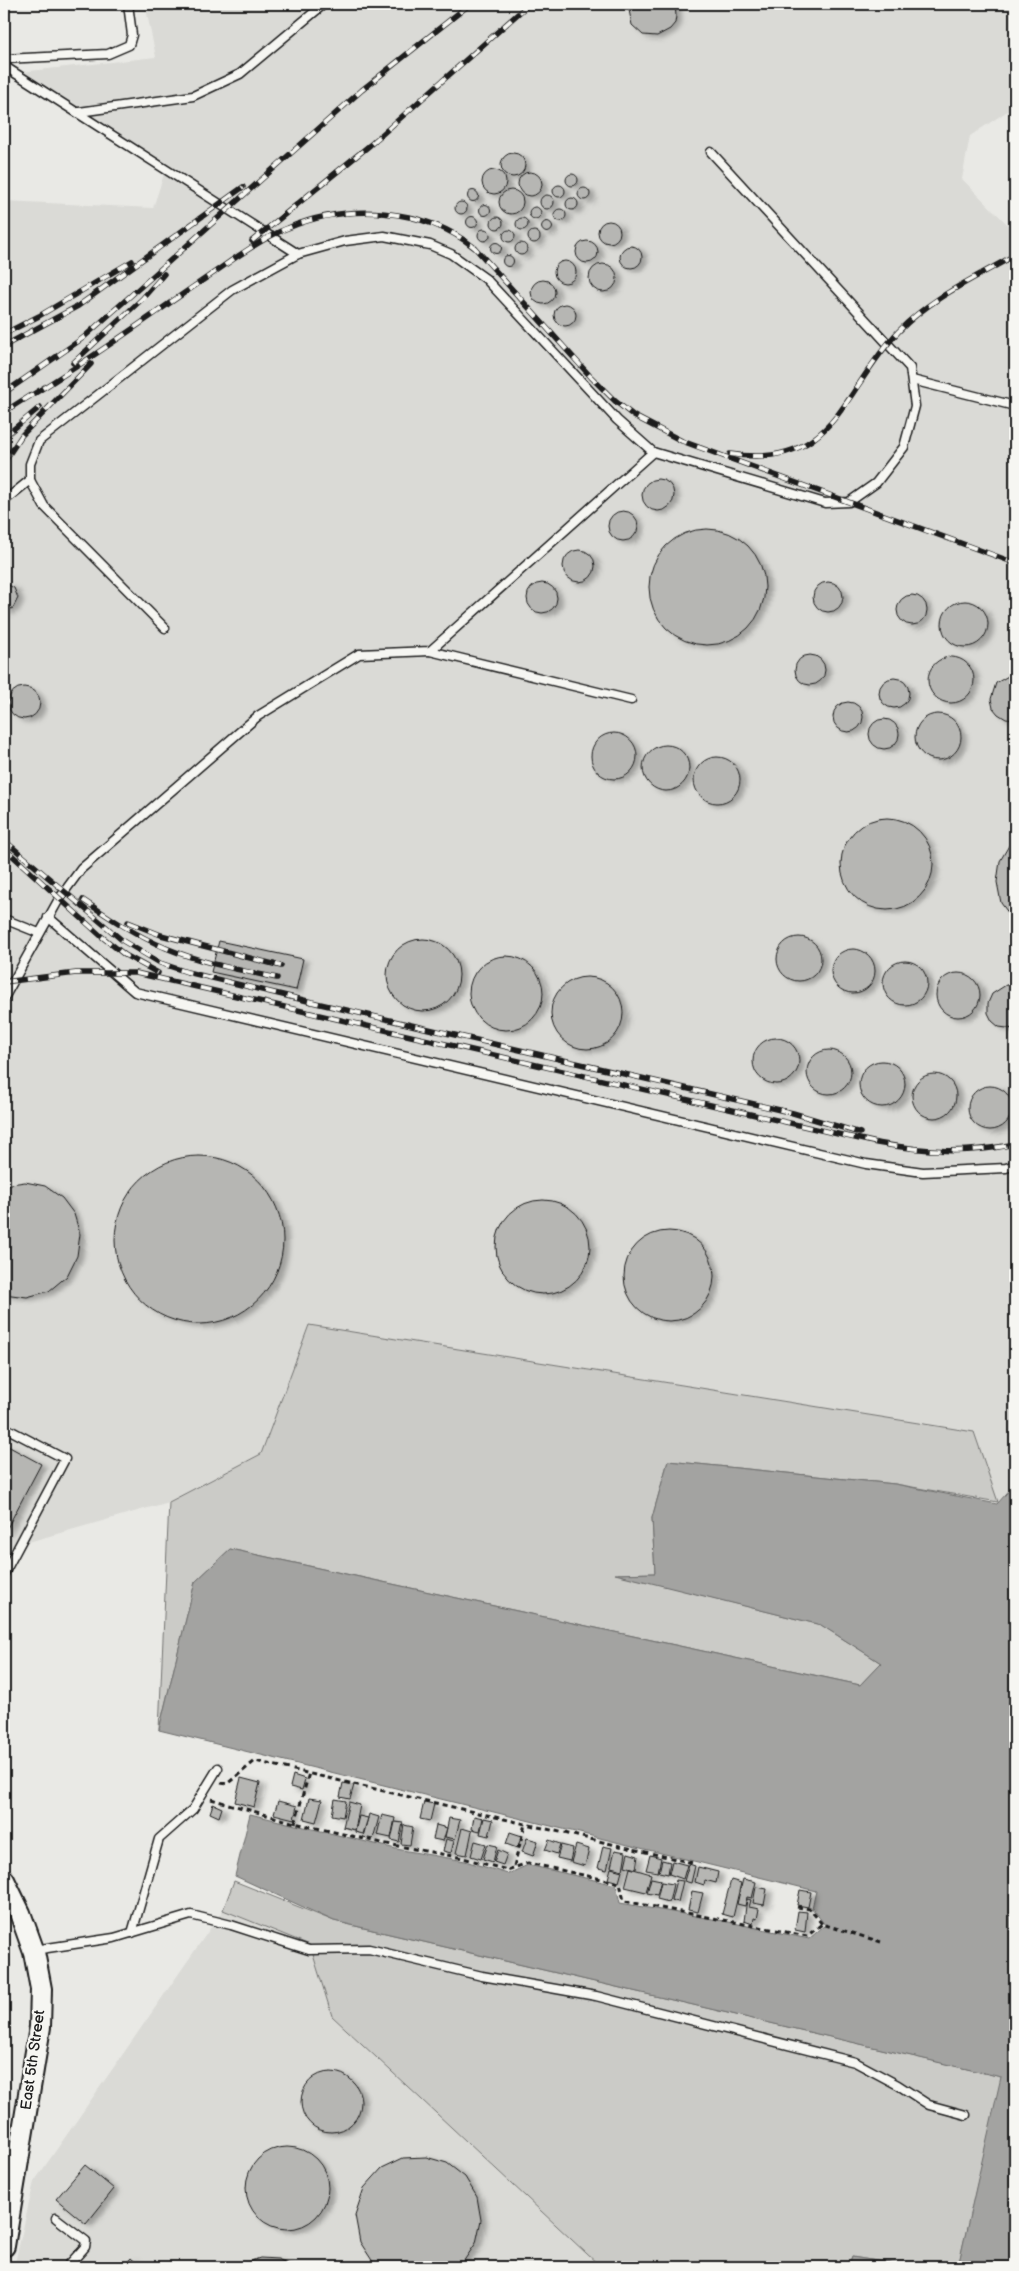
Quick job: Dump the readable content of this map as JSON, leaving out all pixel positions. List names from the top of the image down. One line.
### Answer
{"streets":{"street":["East 5th Street"]}}
